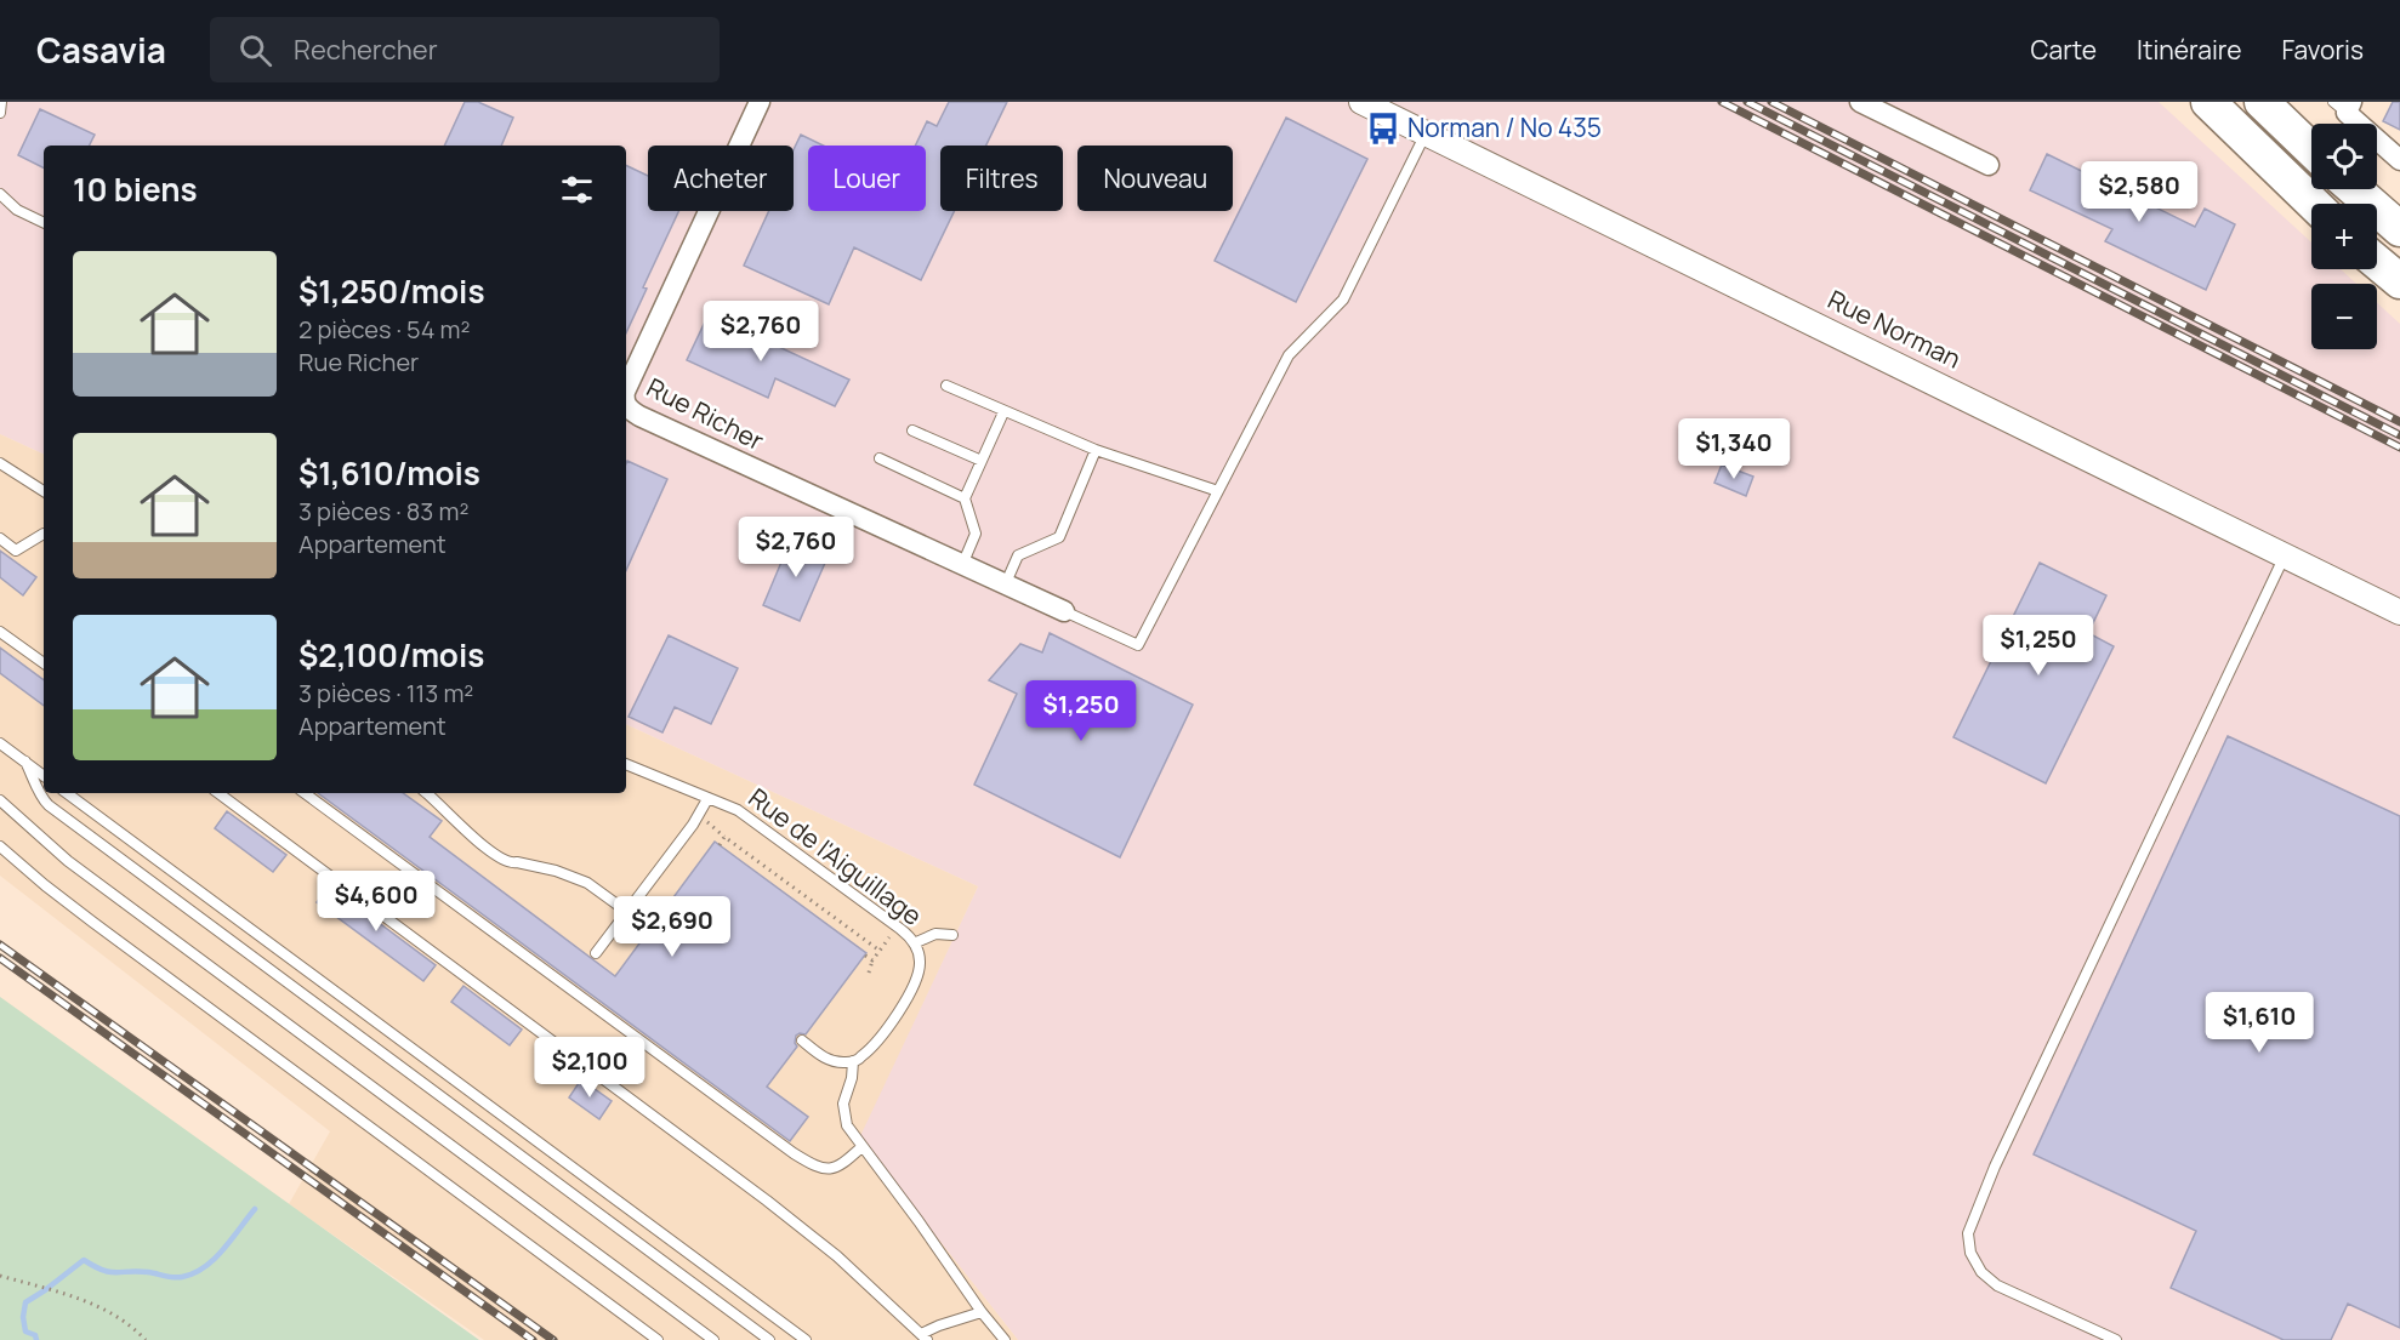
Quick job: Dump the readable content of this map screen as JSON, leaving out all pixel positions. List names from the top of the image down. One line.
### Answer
{"streets":{"street":["Rue Norman","Rue Richer"],"lane":["Rue de l'Aiguillage"]},"places":{"bus stop":["Norman / No 435"]},"page":{"header":"Casavia","search":"Rechercher","nav":["Carte","Itinéraire","Favoris"],"map_buttons":["+","−"],"chip":["Acheter","Louer","Filtres","Nouveau"],"heading":"10 biens","price":["$2,580","$2,760","$1,340","$2,760","$1,250","$1,250","$4,600","$2,690","$1,610","$2,100"],"list":[{"name":"$1,250/mois","note":"2 pièces · 54 m² · Rue Richer"},{"name":"$1,610/mois","note":"3 pièces · 83 m² · Appartement"},{"name":"$2,100/mois","note":"3 pièces · 113 m² · Appartement"}]}}
